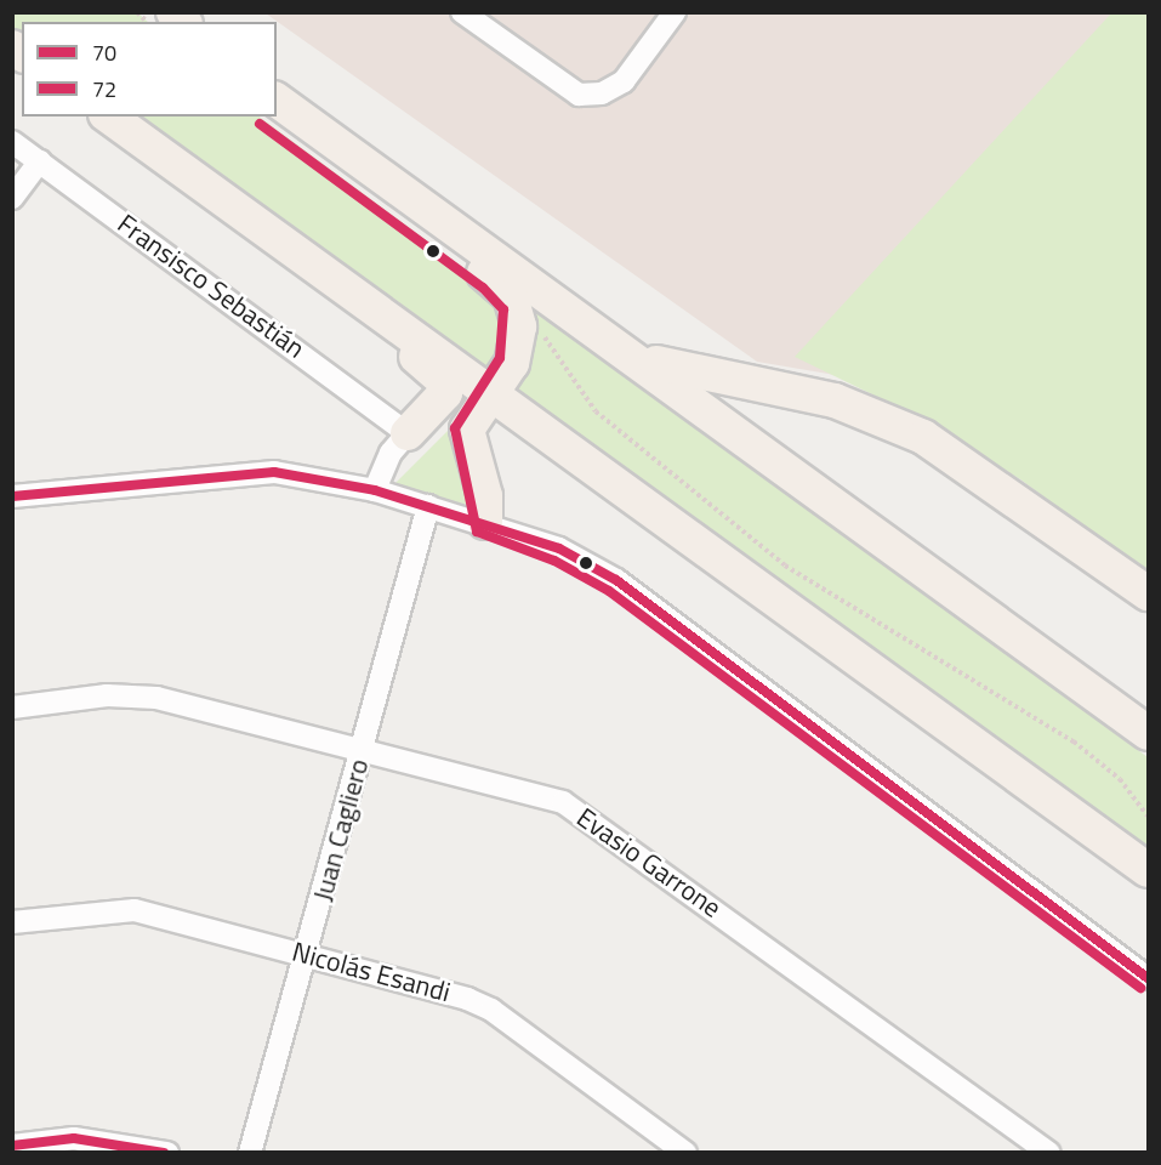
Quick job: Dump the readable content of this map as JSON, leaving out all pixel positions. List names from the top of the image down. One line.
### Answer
{"streets":{"street":["Fransisco Sebastián","Juan Cagliero","Evasio Garrone","Nicolás Esandi"]},"crossings":[["Juan Cagliero","Evasio Garrone"],["Juan Cagliero","Nicolás Esandi"]],"lines":["transit line 72","transit line 70"],"legend":["70","72"]}
